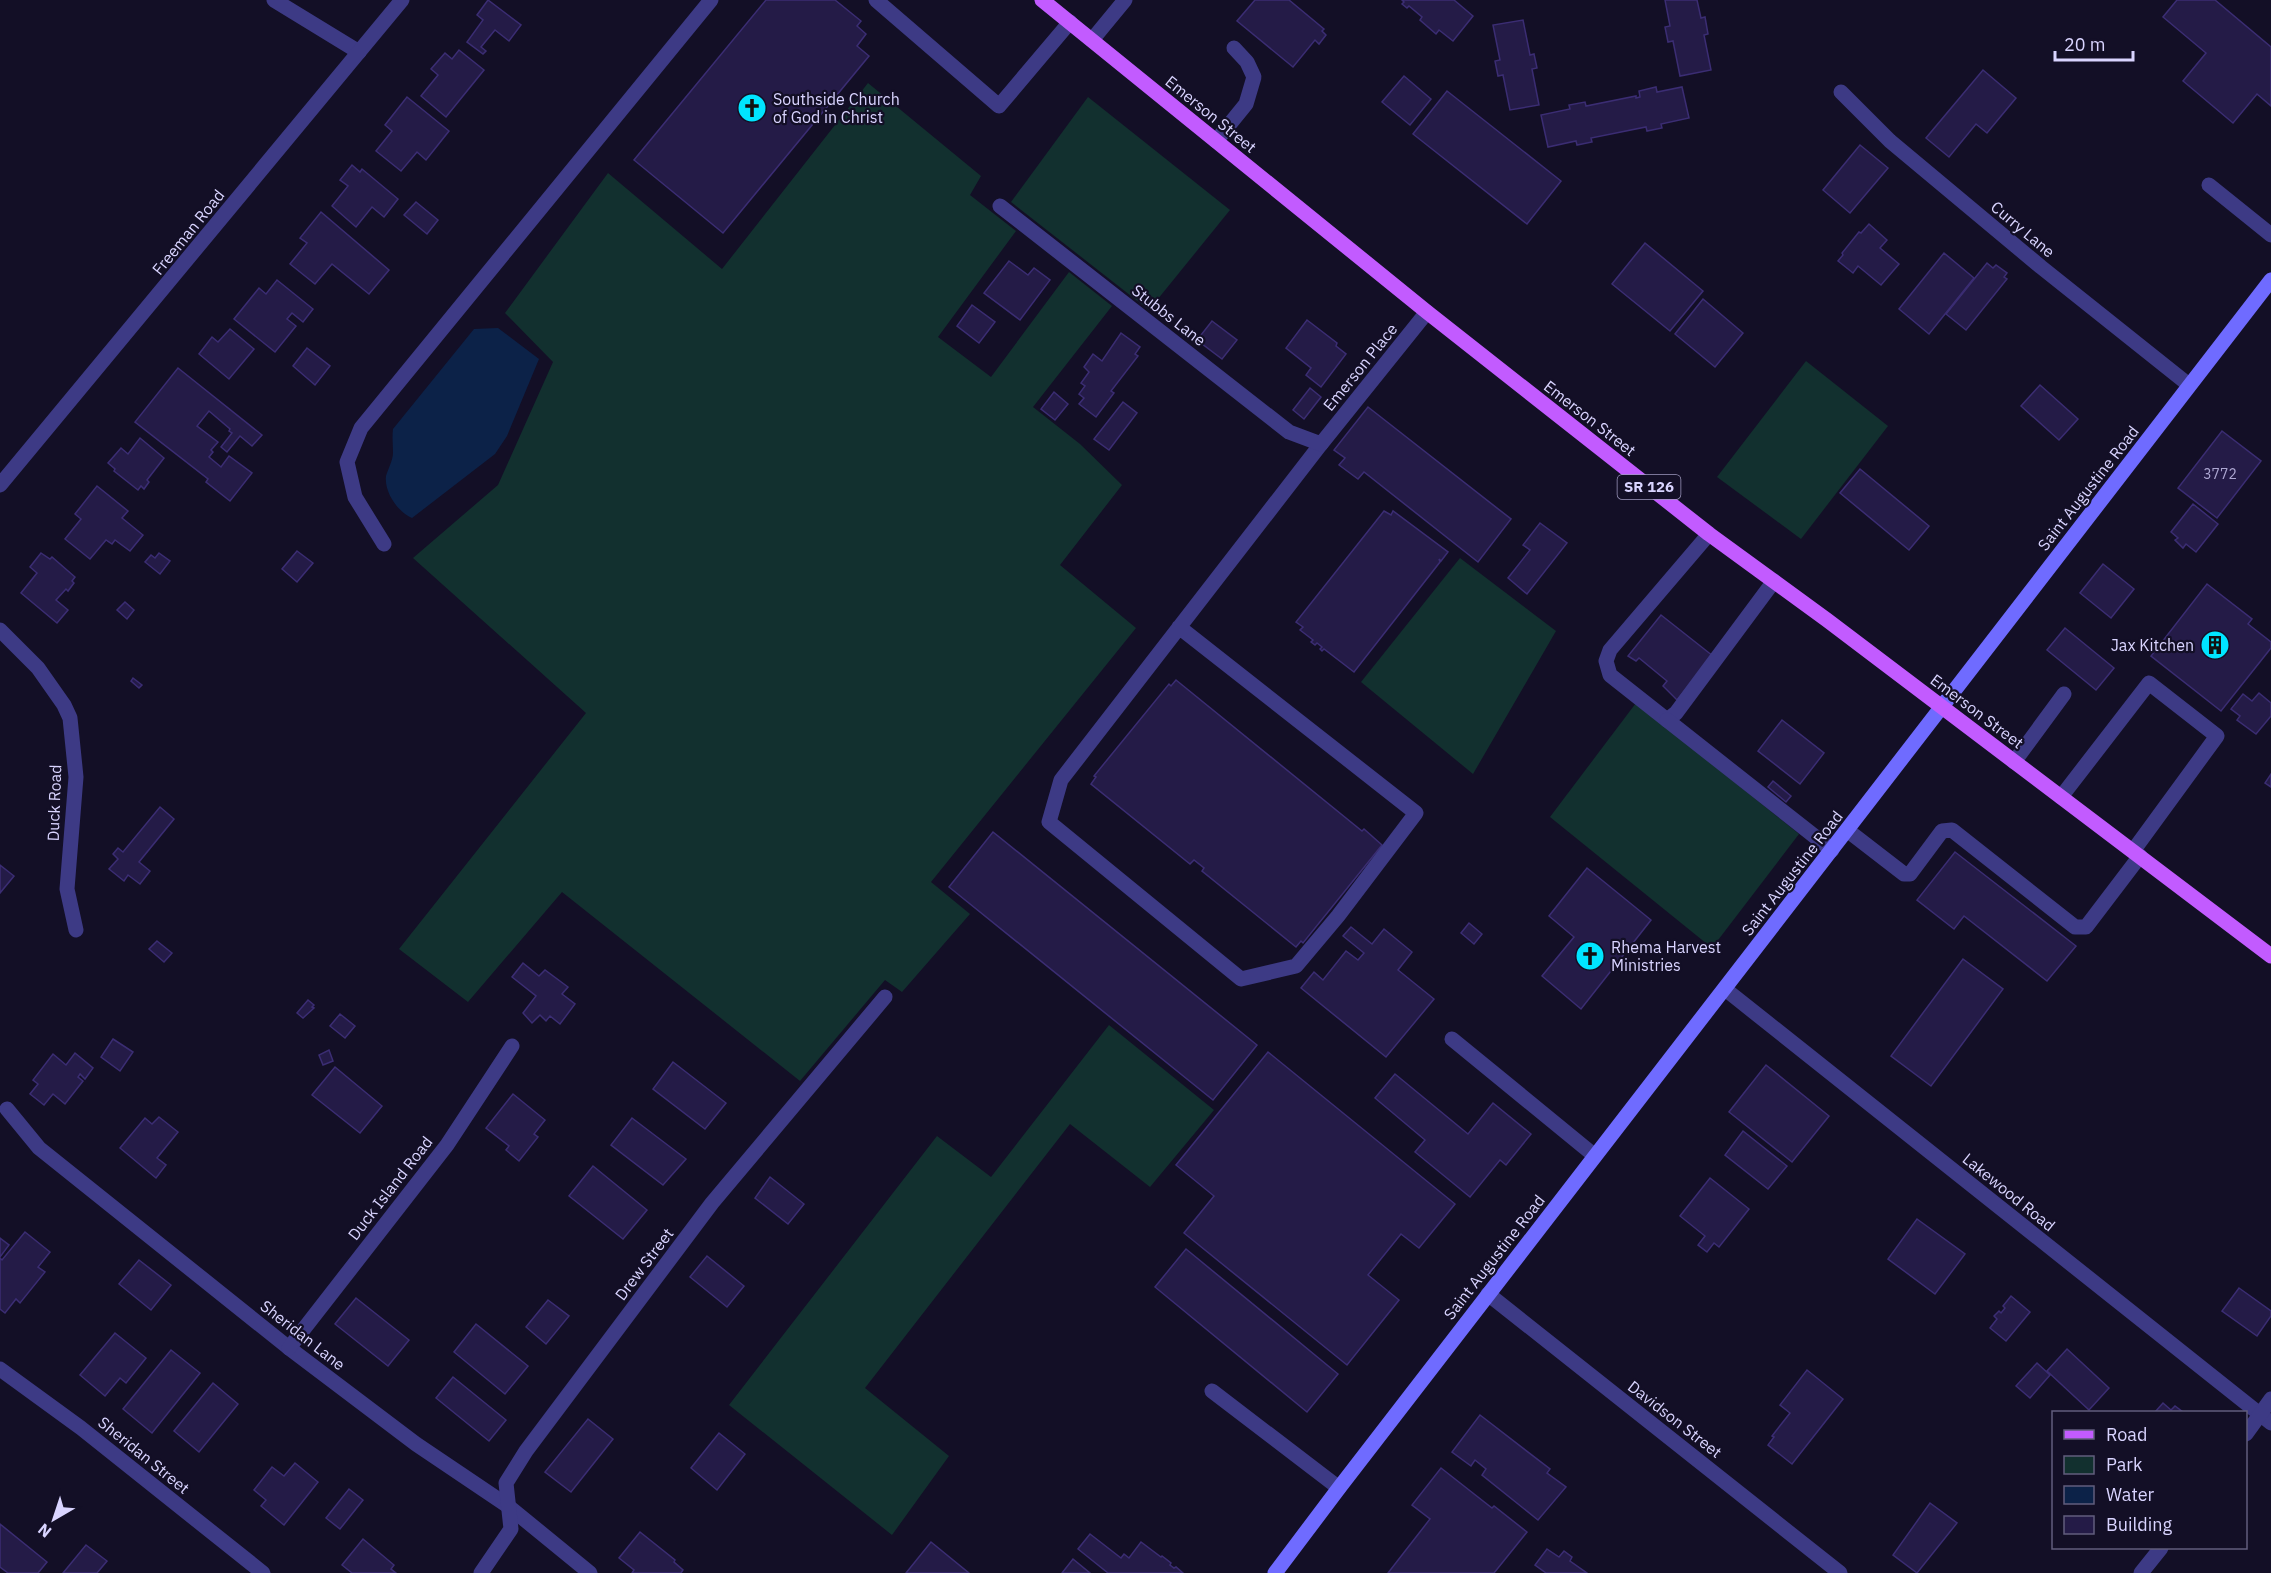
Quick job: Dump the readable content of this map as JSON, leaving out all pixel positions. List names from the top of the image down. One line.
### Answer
{"streets":{"main road":["Emerson Street","SR 126","Saint Augustine Road"],"street":["Curry Lane","Freeman Road","Stubbs Lane","Emerson Place","Duck Road","Duck Island Road","Lakewood Road","Drew Street","Sheridan Lane","Davidson Street","Sheridan Street"]},"crossings":[["Emerson Street","Emerson Place"],["Emerson Street","Saint Augustine Road"],["Curry Lane","Saint Augustine Road"],["Stubbs Lane","Emerson Place"],["Saint Augustine Road","Lakewood Road"],["Saint Augustine Road","Davidson Street"],["Duck Island Road","Sheridan Lane"],["Drew Street","Sheridan Lane"]],"places":{"church":["Southside Church of God in Christ","Rhema Harvest Ministries"],"building":["Jax Kitchen"]},"house_numbers":["3772"],"legend":["Road","Park","Water","Building"],"scale_bar":"20 m","north":"bottom left"}
